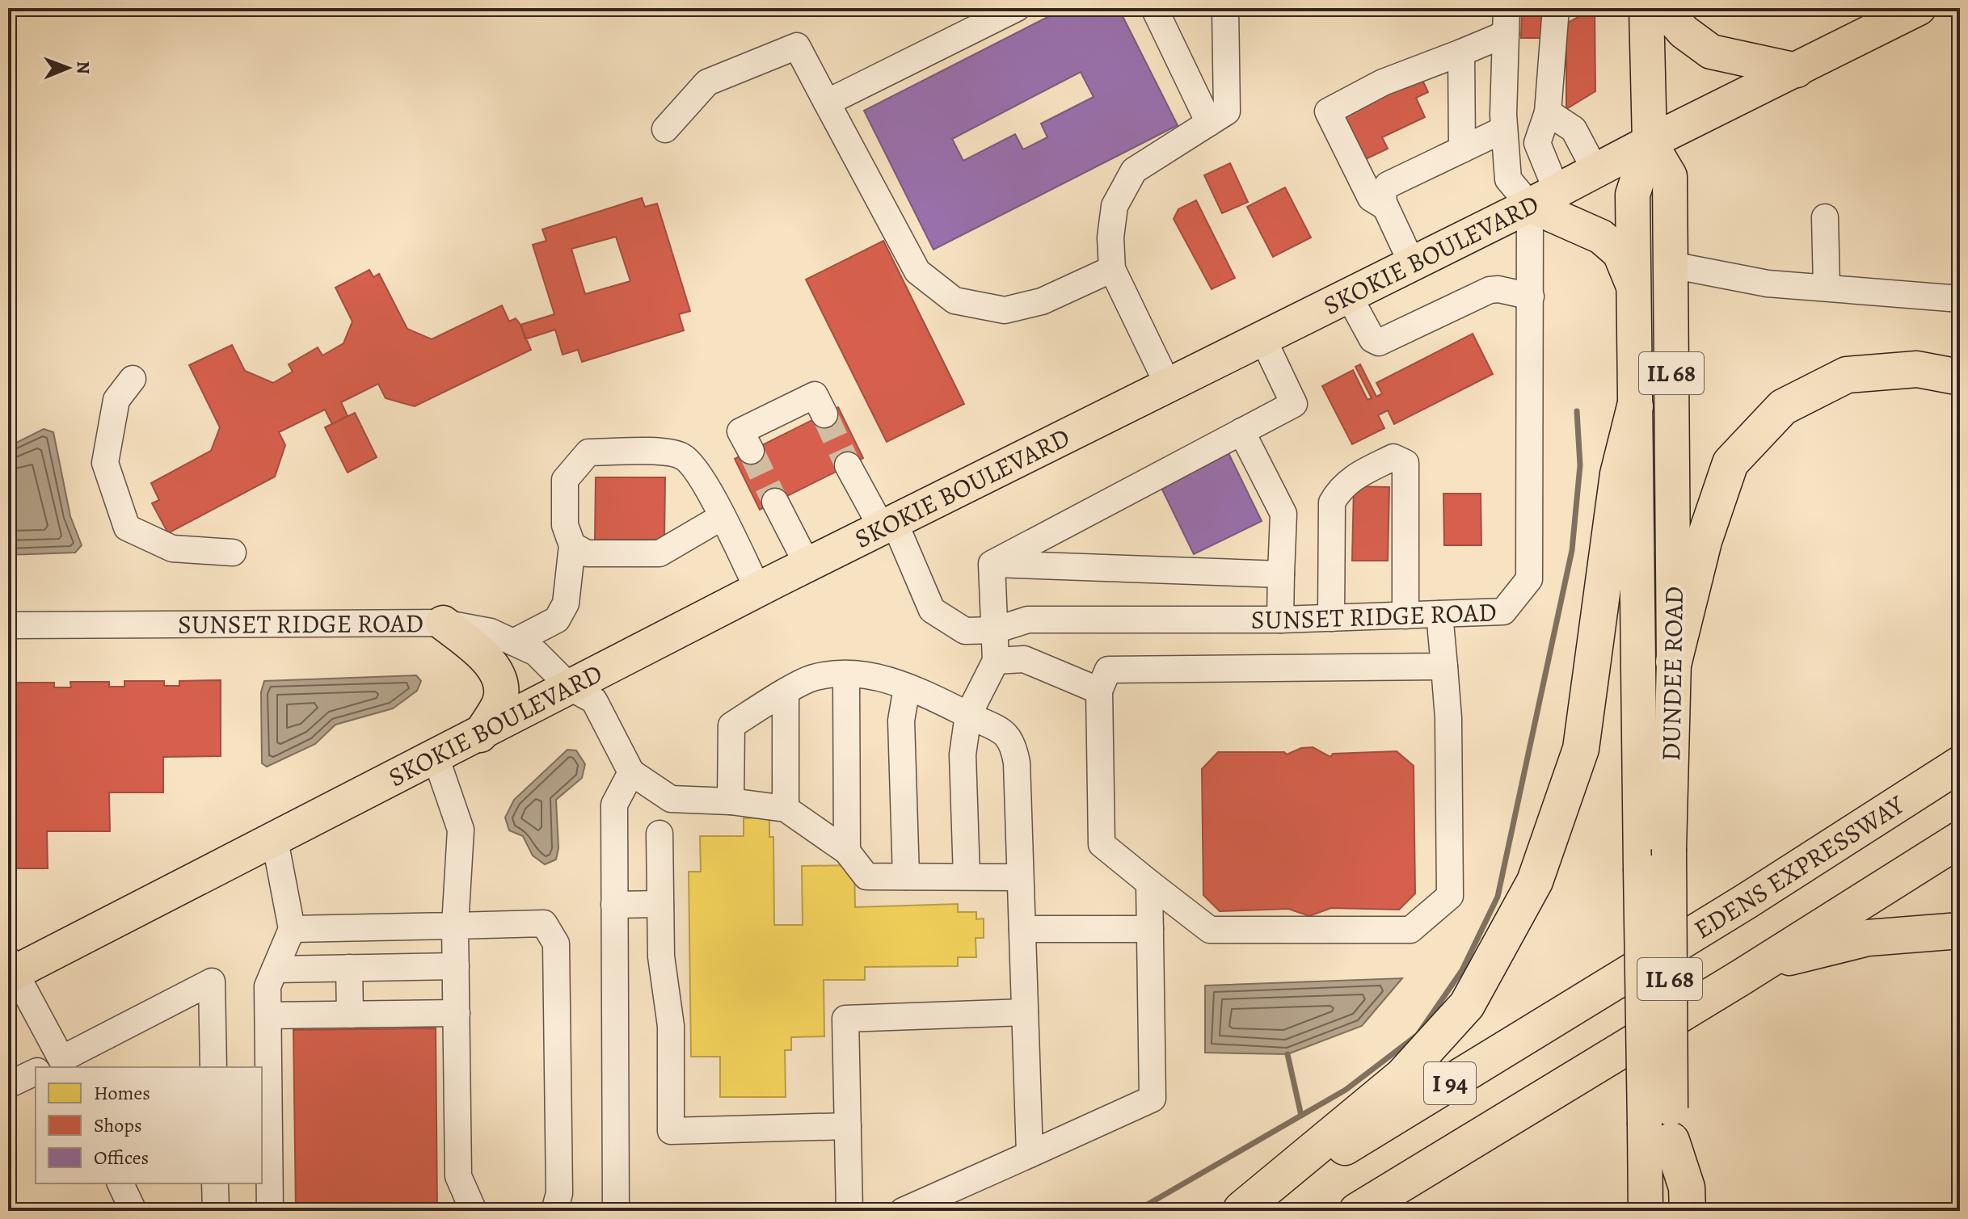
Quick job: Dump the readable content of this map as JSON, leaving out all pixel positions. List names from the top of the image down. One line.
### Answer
{"streets":{"highway":["EDENS EXPRESSWAY","I 94"],"main road":["SKOKIE BOULEVARD","IL 68","DUNDEE ROAD"],"street":["SUNSET RIDGE ROAD"]},"crossings":[["SKOKIE BOULEVARD","SUNSET RIDGE ROAD"],["SKOKIE BOULEVARD","DUNDEE ROAD"]],"legend":["Homes","Shops","Offices"],"north":"right"}
